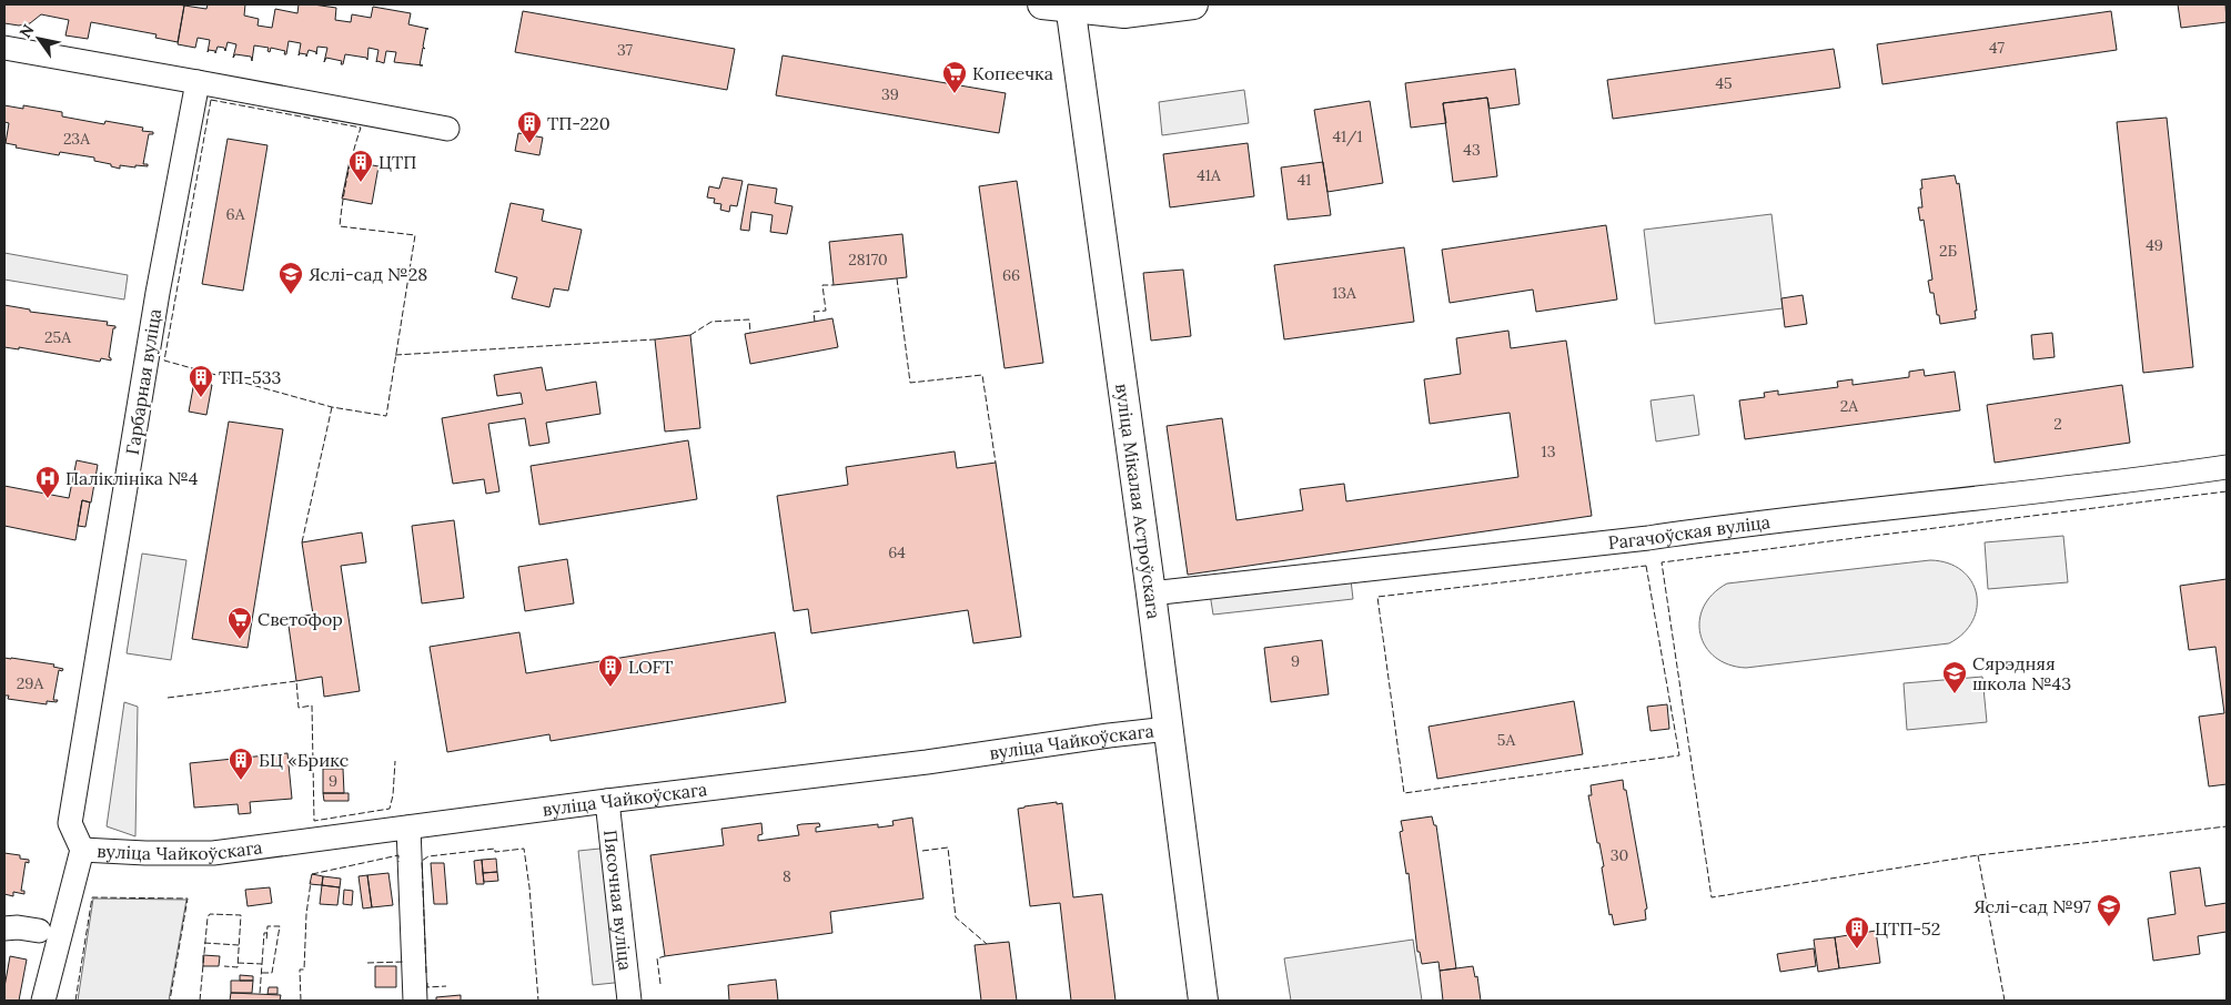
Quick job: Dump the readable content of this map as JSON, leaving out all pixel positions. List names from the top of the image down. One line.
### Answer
{"streets":{"main road":["вуліца Мікалая Астроўскага"],"street":["Гарбарная вуліца","Рагачоўская вуліца","вуліца Чайкоўскага","Пясочная вуліца"]},"crossings":[["Гарбарная вуліца","вуліца Чайкоўскага"],["вуліца Мікалая Астроўскага","Рагачоўская вуліца"],["вуліца Мікалая Астроўскага","вуліца Чайкоўскага"],["вуліца Чайкоўскага","Пясочная вуліца"]],"places":{"supermarket":["Копеечка","Светофор"],"building":["ТП-220","ЦТП","ТП-533","LOFT","БЦ «Брикс","ЦТП-52"],"school or university":["Яслі-сад №28","Сярэдняя школа №43","Яслі-сад №97"],"hospital":["Паліклініка №4"]},"house_numbers":["47","37","45","39","41/1","23А","43","41А","41","6А","49","2Б","28170","66","13А","25А","2А","2","13","64","9","29А","5А","9","30","8"],"north":"top left"}
